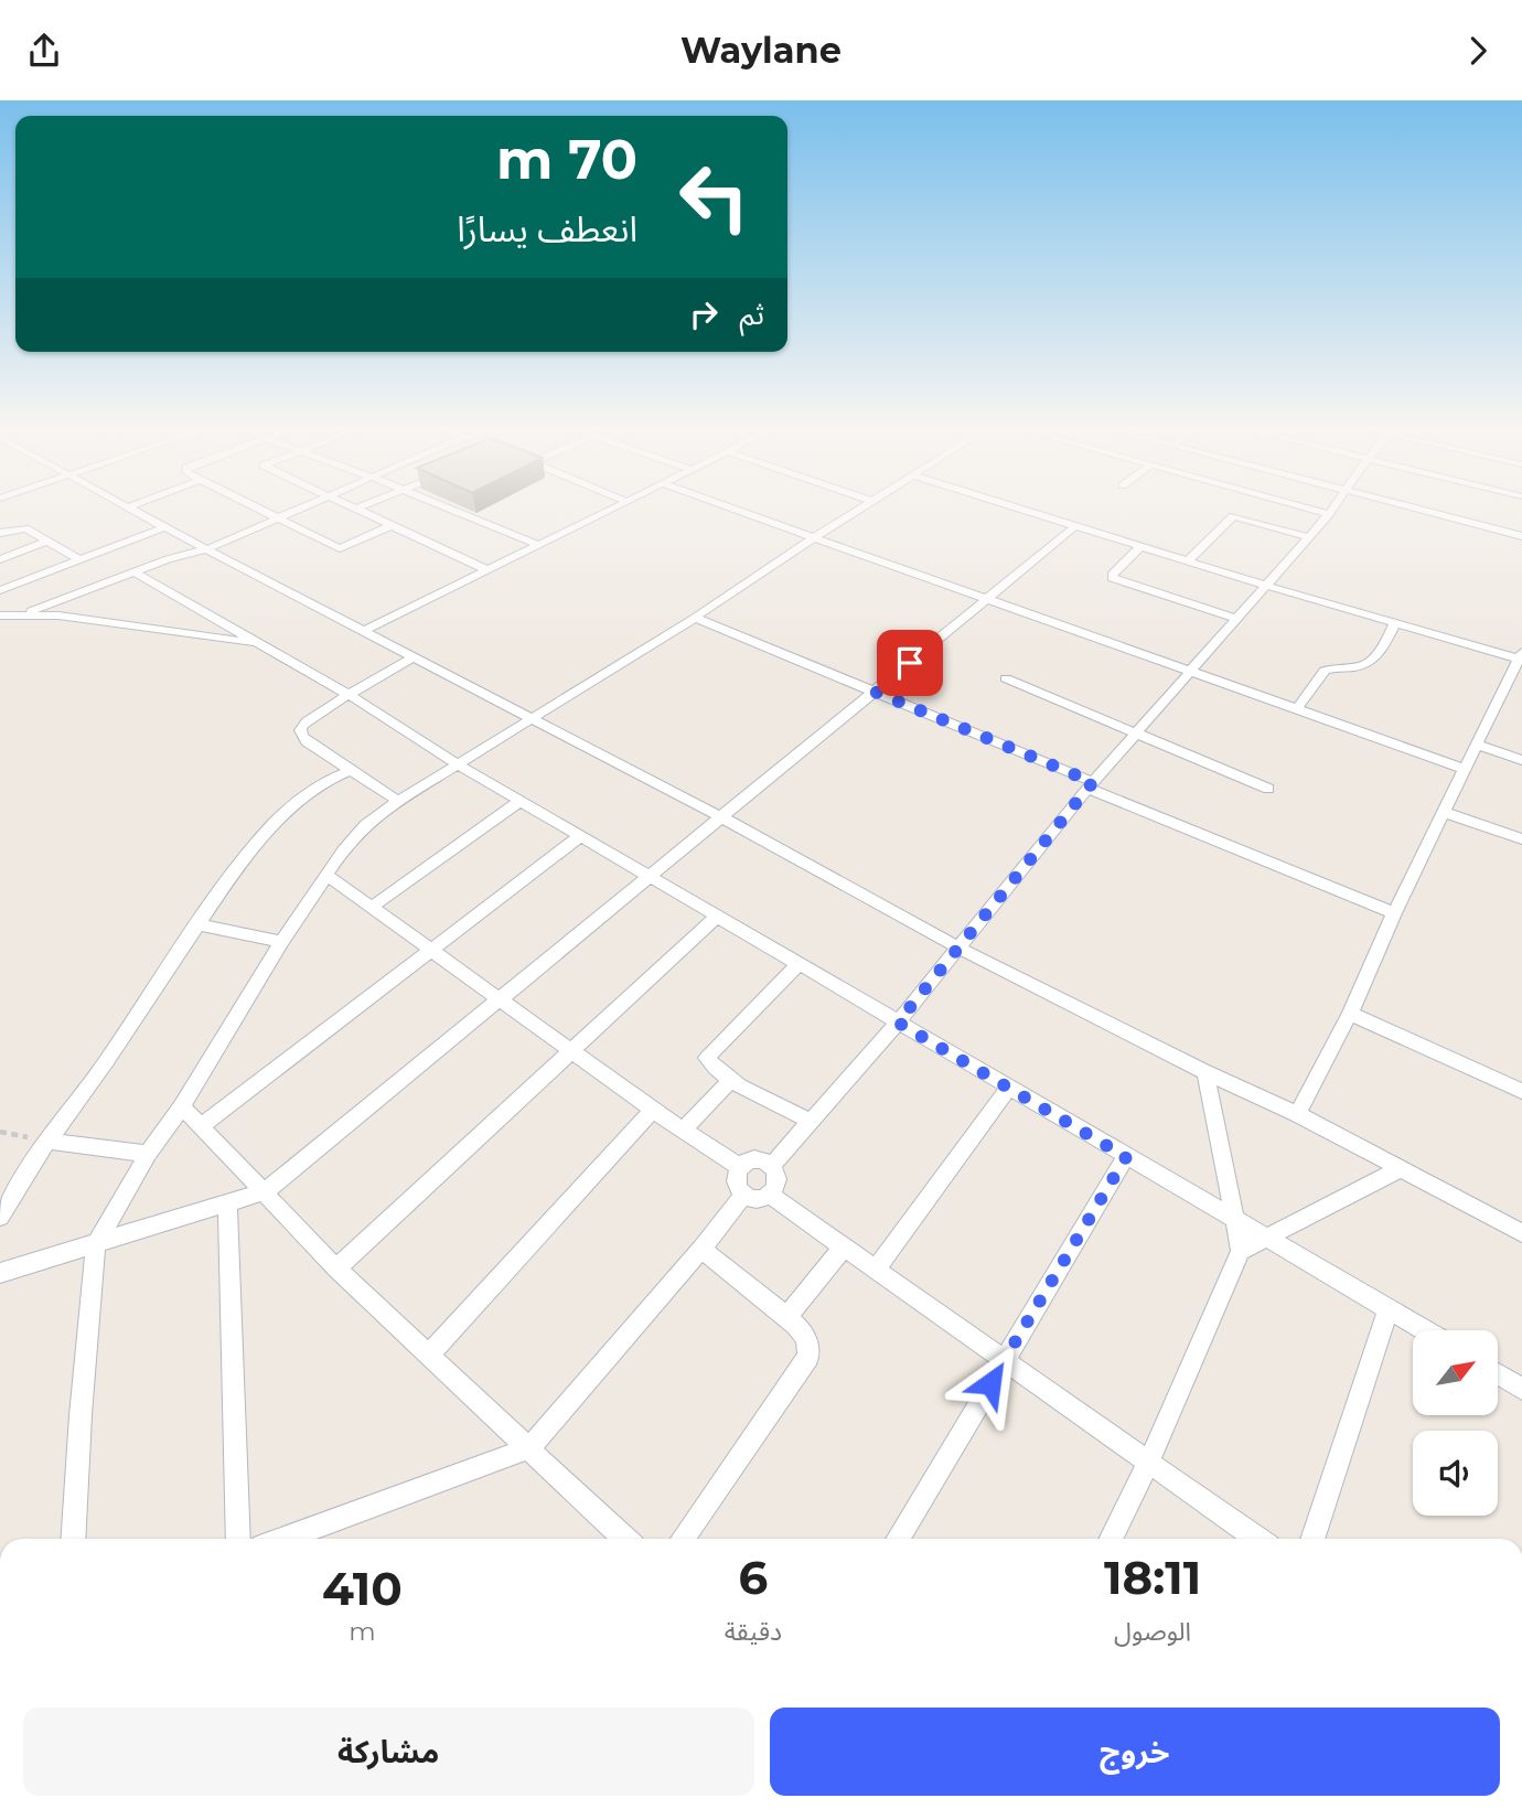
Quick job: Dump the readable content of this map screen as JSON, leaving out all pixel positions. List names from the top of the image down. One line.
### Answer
{"north":"top right","page":{"header":"Waylane","turn":["70 m","انعطف يسارًا"],"then":"ثم","eta":["18:11","الوصول","6","دقيقة","410","m"],"buttons":["خروج","مشاركة"]}}
